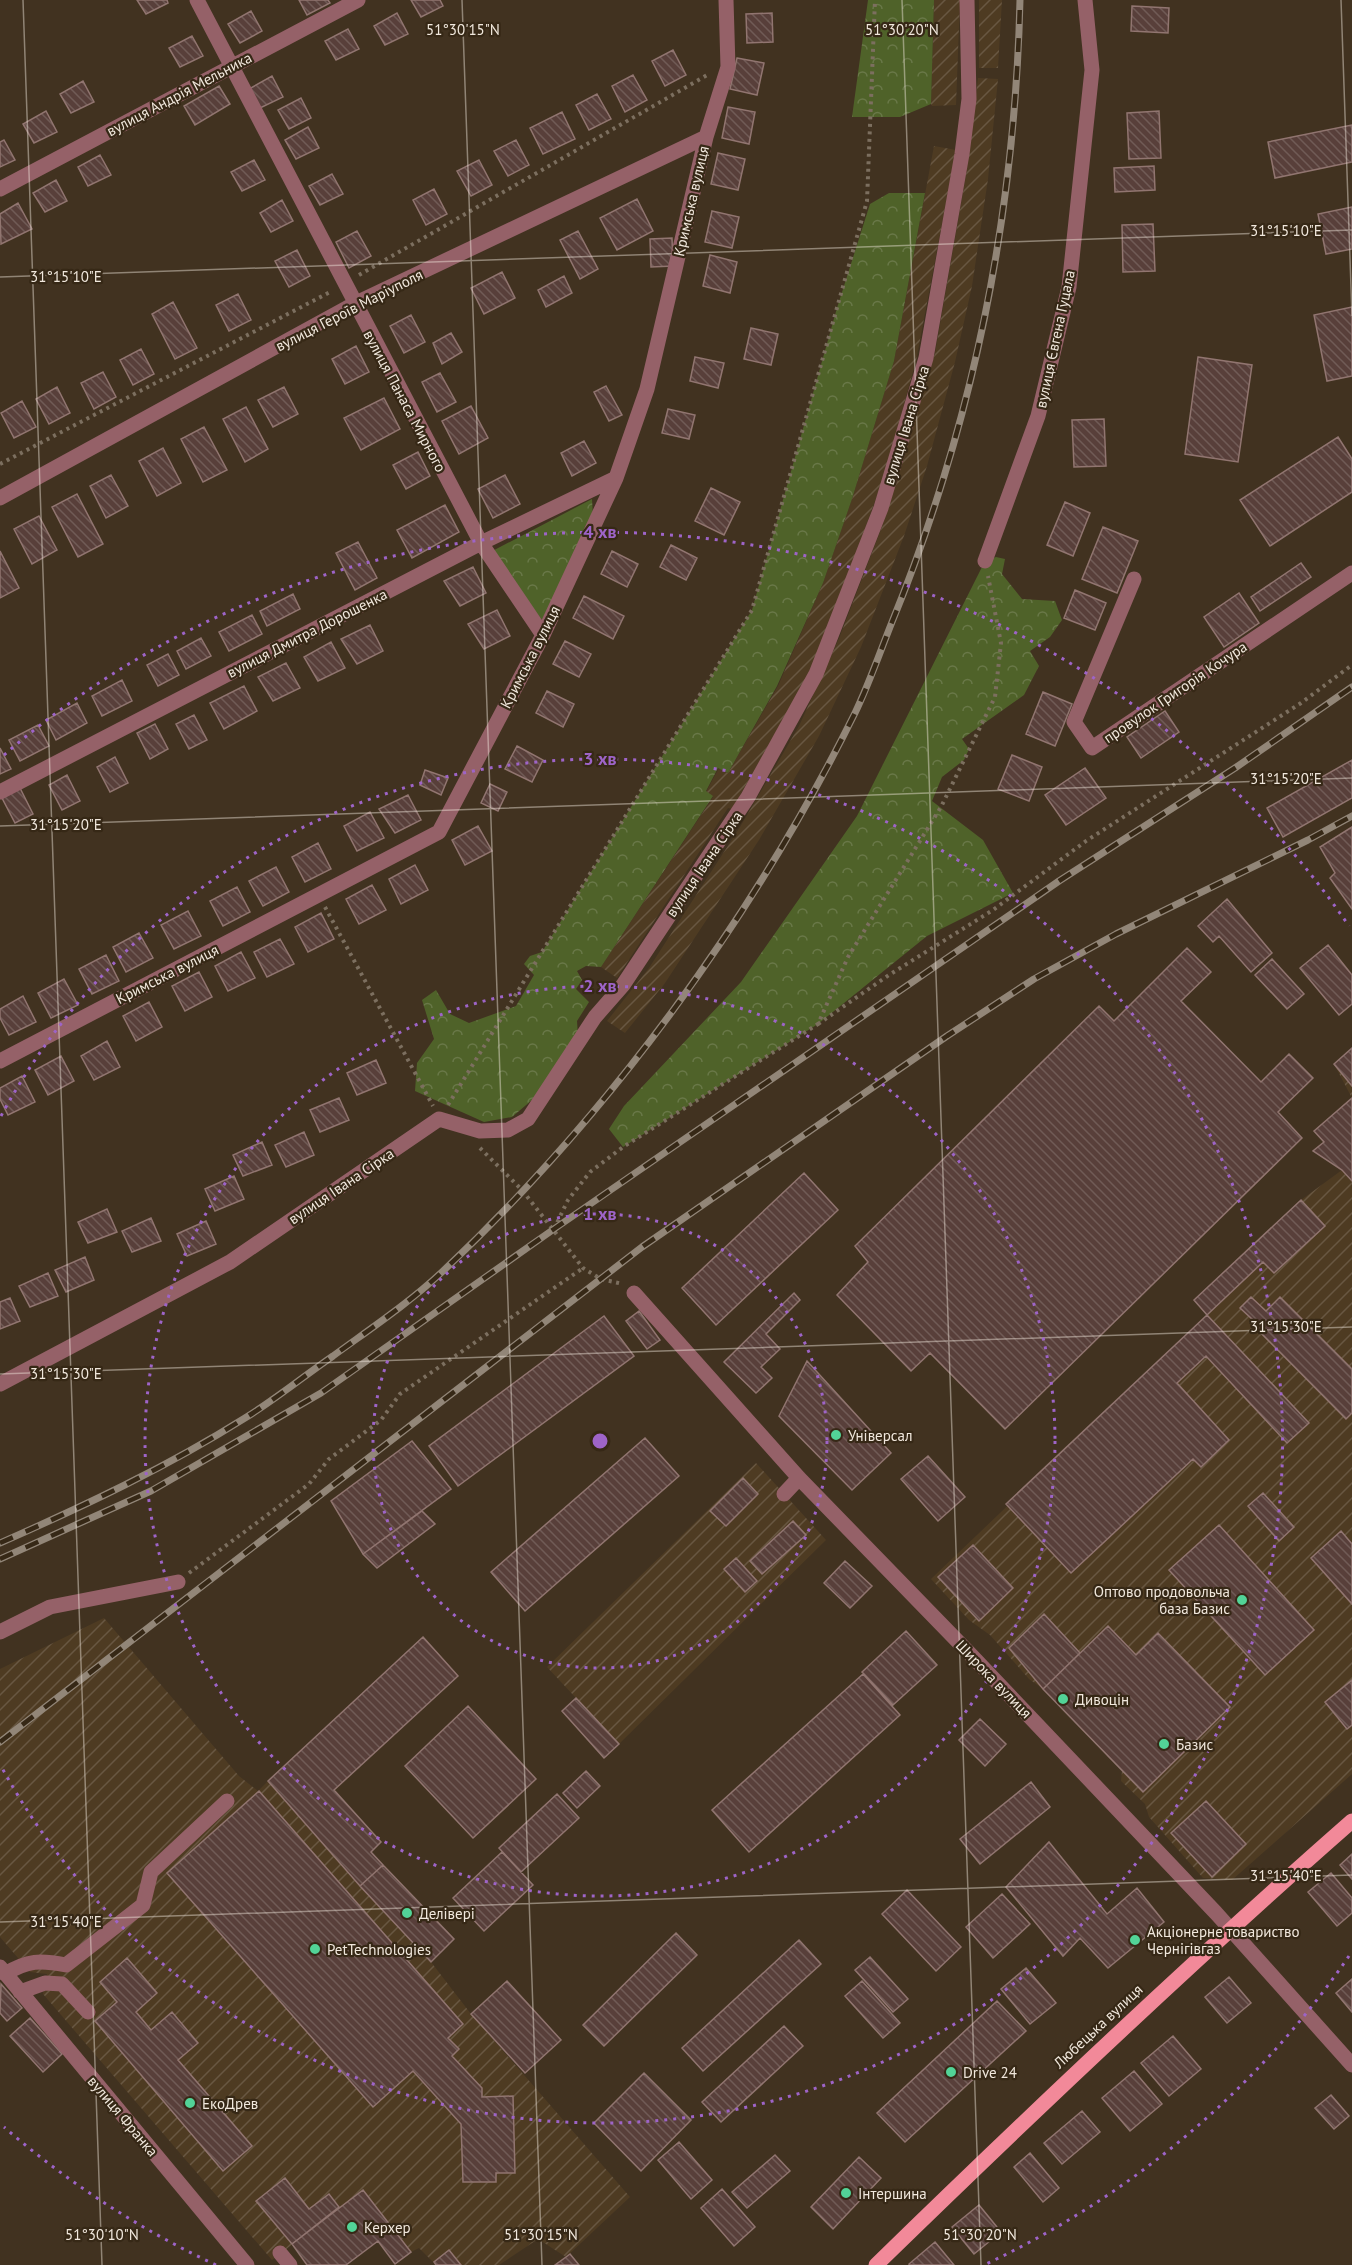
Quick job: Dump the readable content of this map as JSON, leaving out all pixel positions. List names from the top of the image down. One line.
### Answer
{"streets":{"main road":["Любецька вулиця"],"street":["вулиця Андрія Мельника","Кримська вулиця","вулиця Героїв Маріуполя","вулиця Євгена Гуцала","вулиця Панаса Мирного","вулиця Івана Сірка","вулиця Дмитра Дорошенка","провулок Григорія Кочура","Широка вулиця","вулиця Франка"]},"crossings":[["вулиця Андрія Мельника","вулиця Панаса Мирного"],["Кримська вулиця","вулиця Героїв Маріуполя"],["Кримська вулиця","вулиця Панаса Мирного"],["Кримська вулиця","вулиця Дмитра Дорошенка"],["вулиця Героїв Маріуполя","вулиця Панаса Мирного"],["вулиця Панаса Мирного","вулиця Дмитра Дорошенка"],["Широка вулиця","Любецька вулиця"]],"places":["Універсал","Оптово продовольча база Базис","Дивоцін","Базис","Делівері","Акціонерне товариство Чернігівгаз","PetTechnologies","Drive 24","ЕкоДрев","Інтершина","Керхер"],"coordinates":["51°30'15\"N","51°30'20\"N","31°15'10\"E","31°15'20\"E","31°15'30\"E","31°15'40\"E","51°30'10\"N"],"rings":["4 хв","3 хв","2 хв","1 хв"]}
